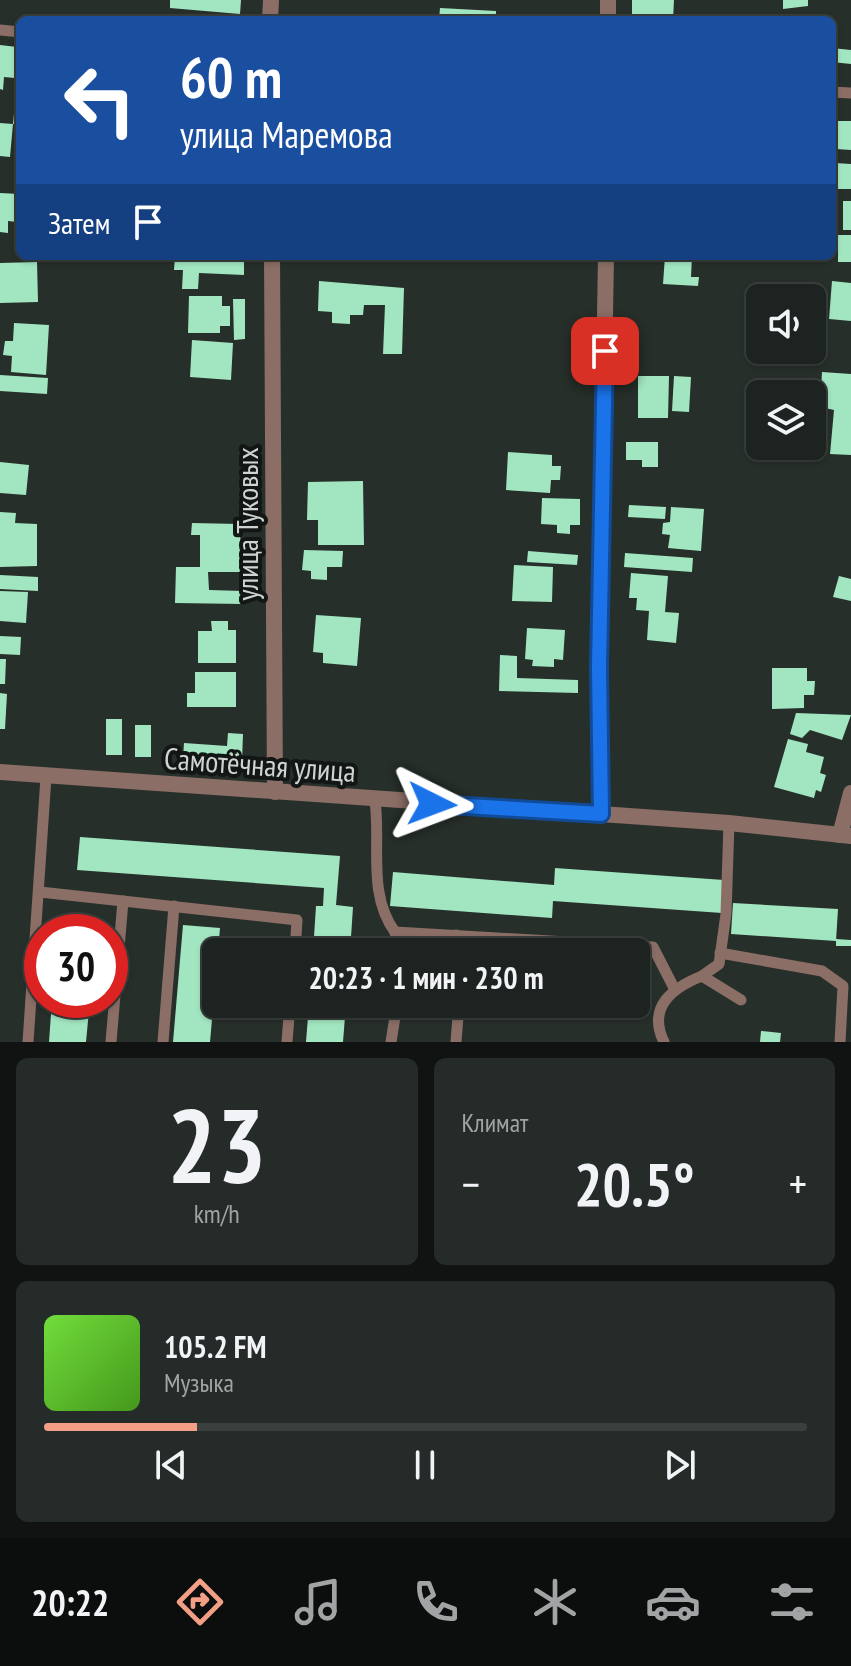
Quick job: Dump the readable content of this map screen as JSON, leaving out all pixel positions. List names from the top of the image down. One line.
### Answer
{"streets":{"street":["улица Туковых","Самотёчная улица"]},"crossings":[["улица Туковых","Самотёчная улица"]],"page":{"turn":["60 m","улица Маремова"],"then":"Затем","limit":"30","trip":"20:23 · 1 мин · 230 m","tile":[["23","km/h"],"Климат"],"heat":["−","20.5°","+"],"song":["105.2 FM","Музыка"],"tabs":"20:22"}}
